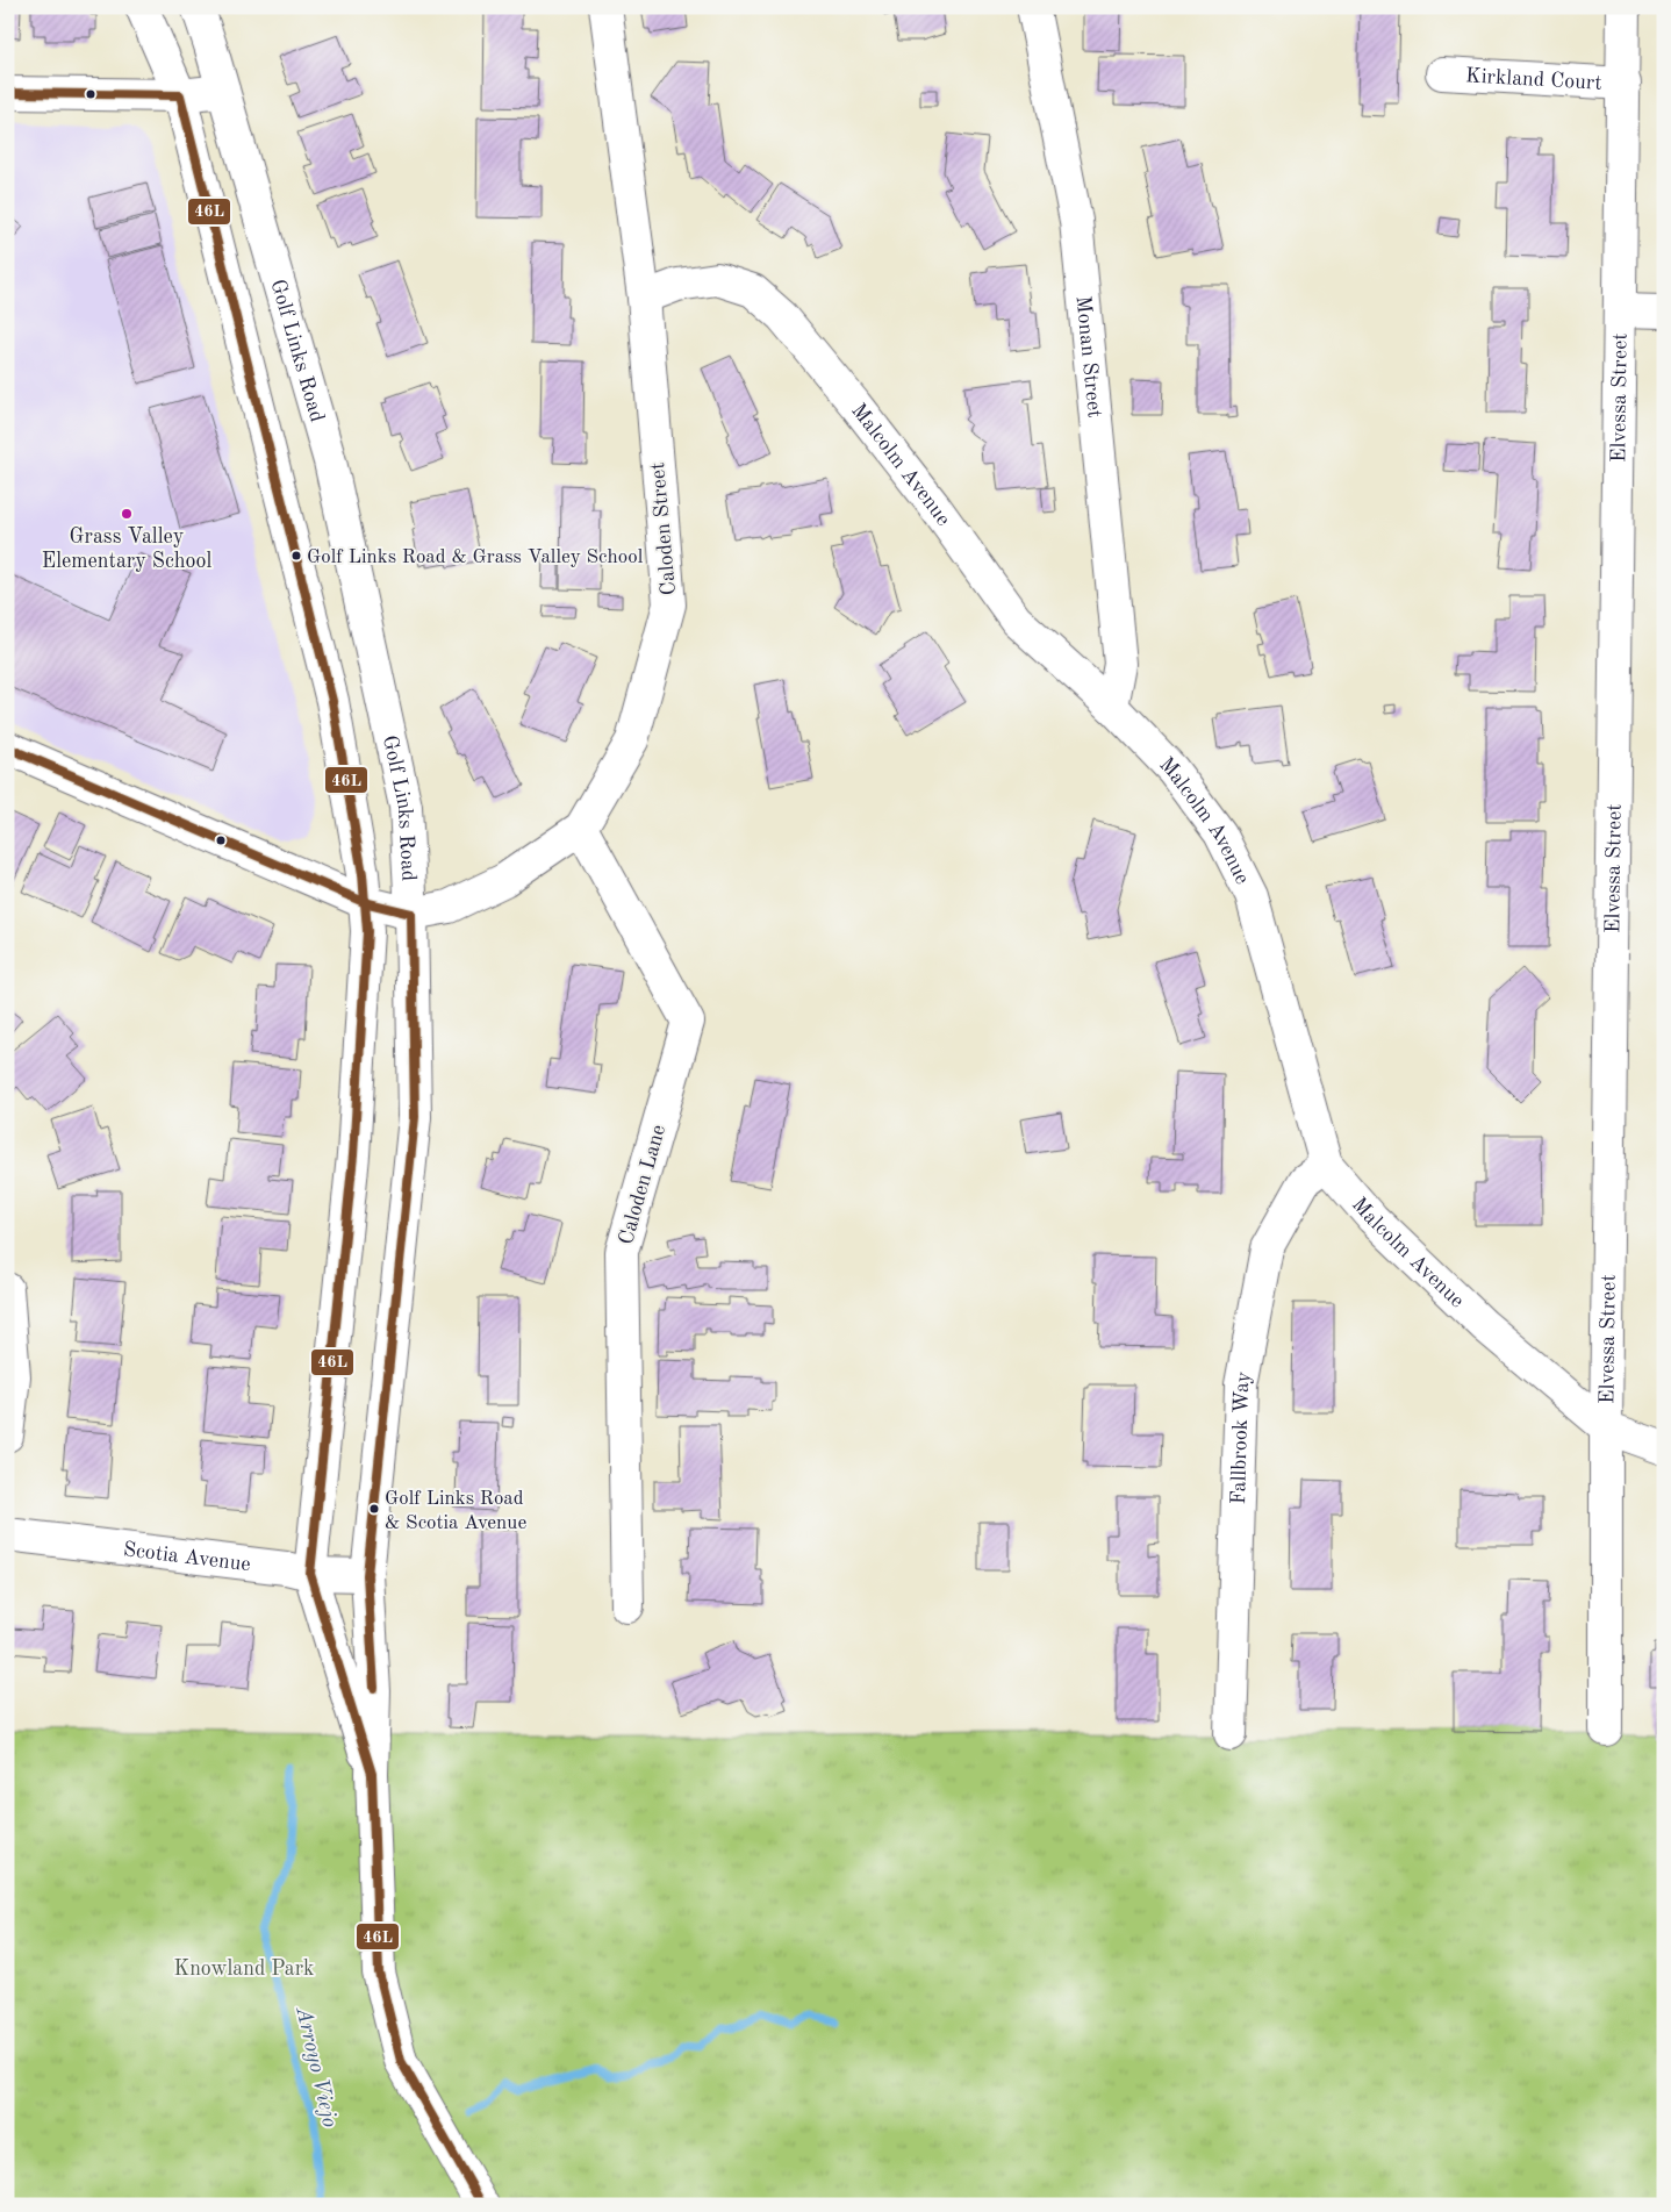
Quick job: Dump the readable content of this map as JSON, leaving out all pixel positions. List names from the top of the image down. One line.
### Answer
{"streets":{"street":["Kirkland Court","Golf Links Road","Monan Street","Elvessa Street","Malcolm Avenue","Caloden Street","Caloden Lane","Fallbrook Way","Scotia Avenue"]},"crossings":[["Kirkland Court","Elvessa Street"],["Golf Links Road","Caloden Street"],["Golf Links Road","Scotia Avenue"],["Monan Street","Malcolm Avenue"],["Elvessa Street","Malcolm Avenue"],["Malcolm Avenue","Caloden Street"],["Malcolm Avenue","Fallbrook Way"],["Caloden Street","Caloden Lane"]],"water":["Arroyo Viejo"],"parks":["Knowland Park"],"places":["Grass Valley Elementary School","Golf Links Road & Grass Valley School","Golf Links Road & Scotia Avenue"],"lines":["transit line 46L"]}
